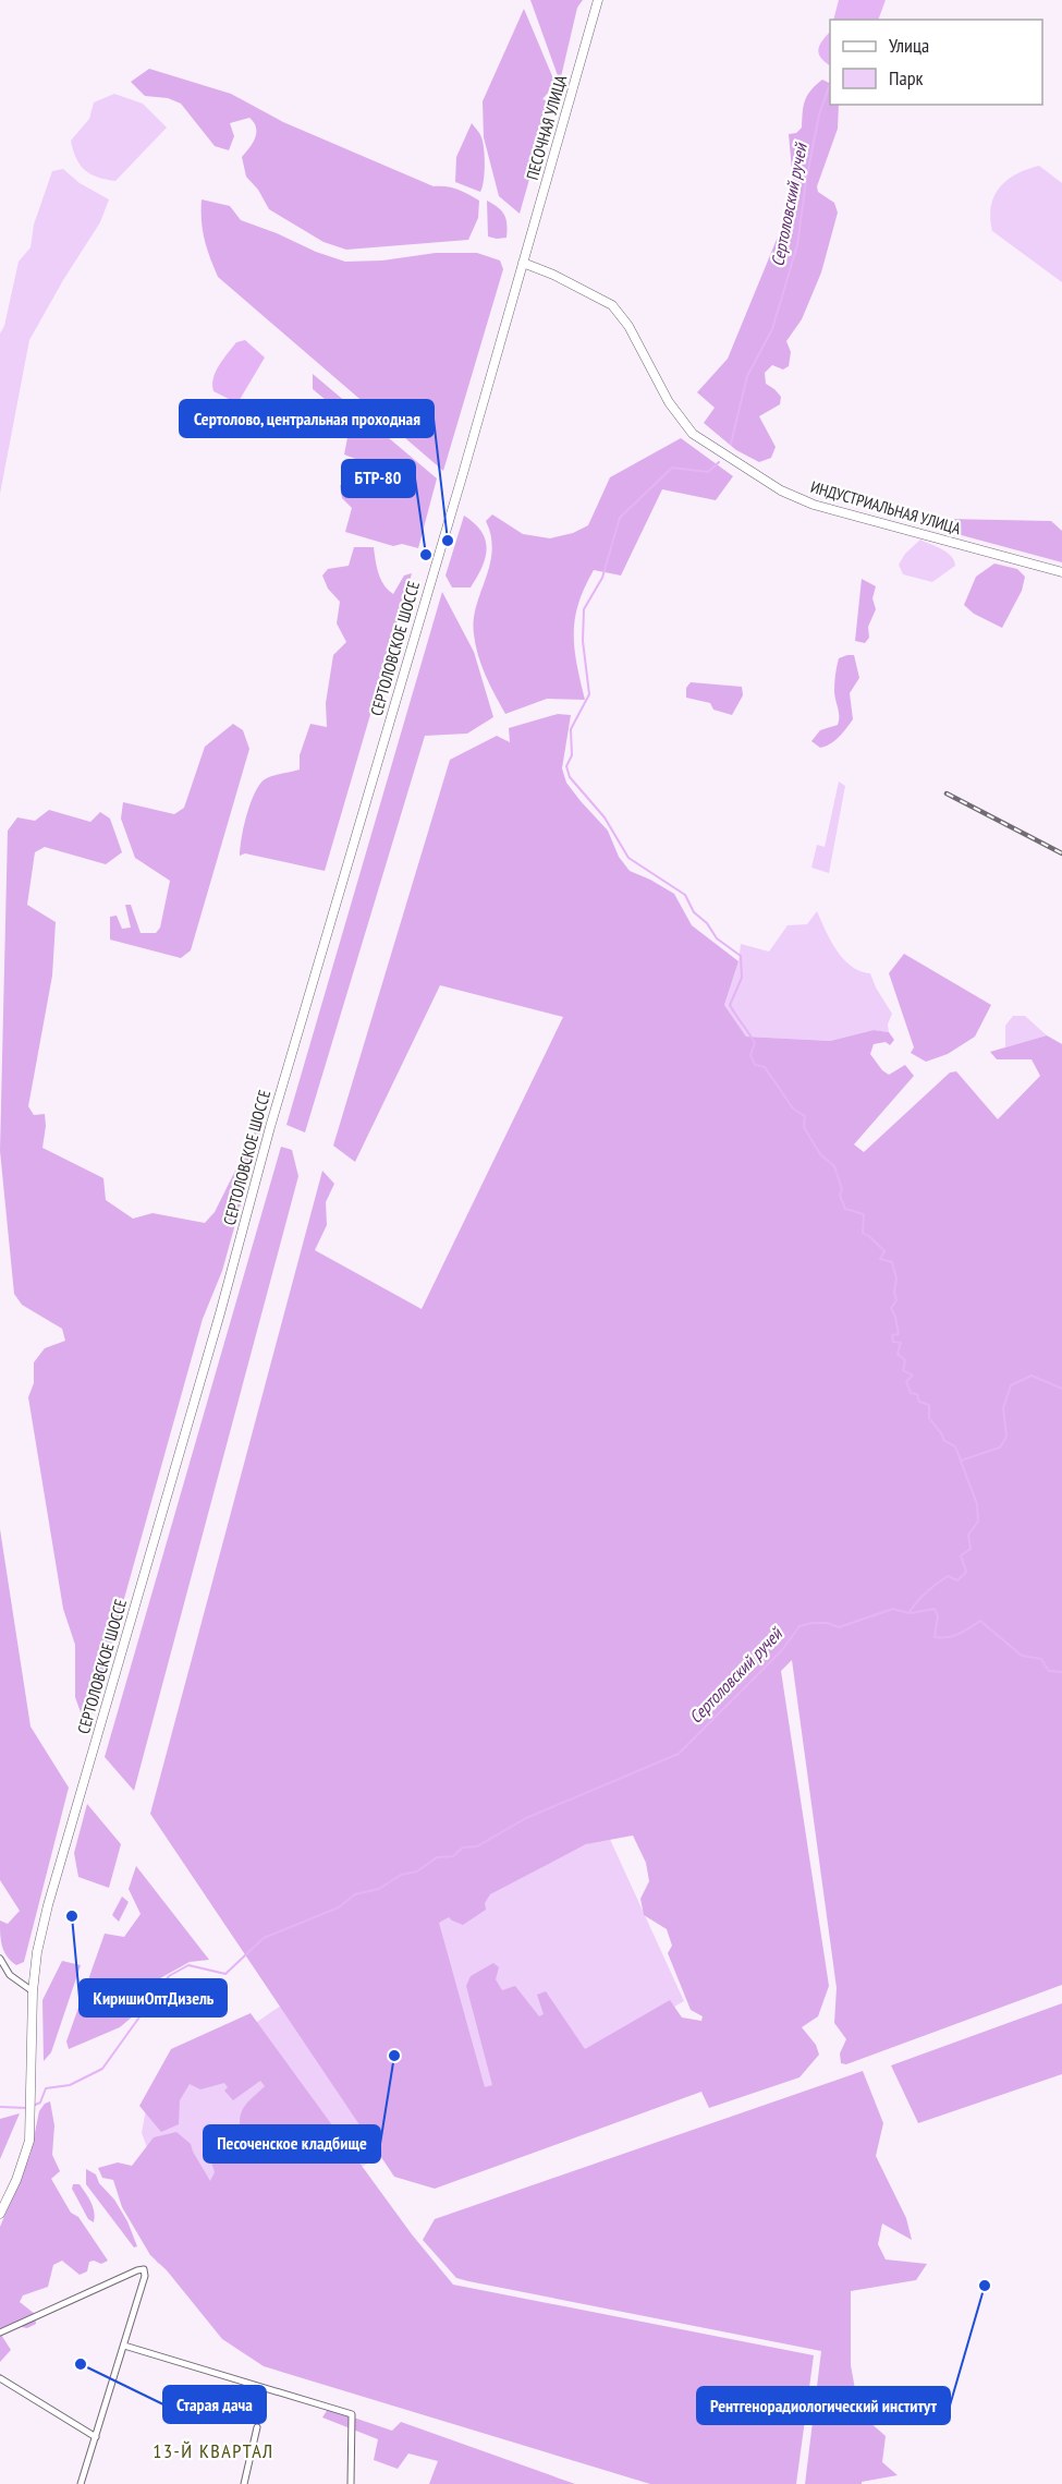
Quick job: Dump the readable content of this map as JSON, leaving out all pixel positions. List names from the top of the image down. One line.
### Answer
{"streets":{"main road":["ПЕСОЧНАЯ УЛИЦА","ИНДУСТРИАЛЬНАЯ УЛИЦА","СЕРТОЛОВСКОЕ ШОССЕ"]},"crossings":[["ПЕСОЧНАЯ УЛИЦА","ИНДУСТРИАЛЬНАЯ УЛИЦА"],["ПЕСОЧНАЯ УЛИЦА","СЕРТОЛОВСКОЕ ШОССЕ"],["ИНДУСТРИАЛЬНАЯ УЛИЦА","СЕРТОЛОВСКОЕ ШОССЕ"]],"districts":["13-Й КВАРТАЛ"],"water":["Сертоловский ручей"],"places":["Сертолово, центральная проходная","БТР-80","КиришиОптДизель","Песоченское кладбище","Рентгенорадиологический институт","Старая дача"],"legend":["Улица","Парк"]}
